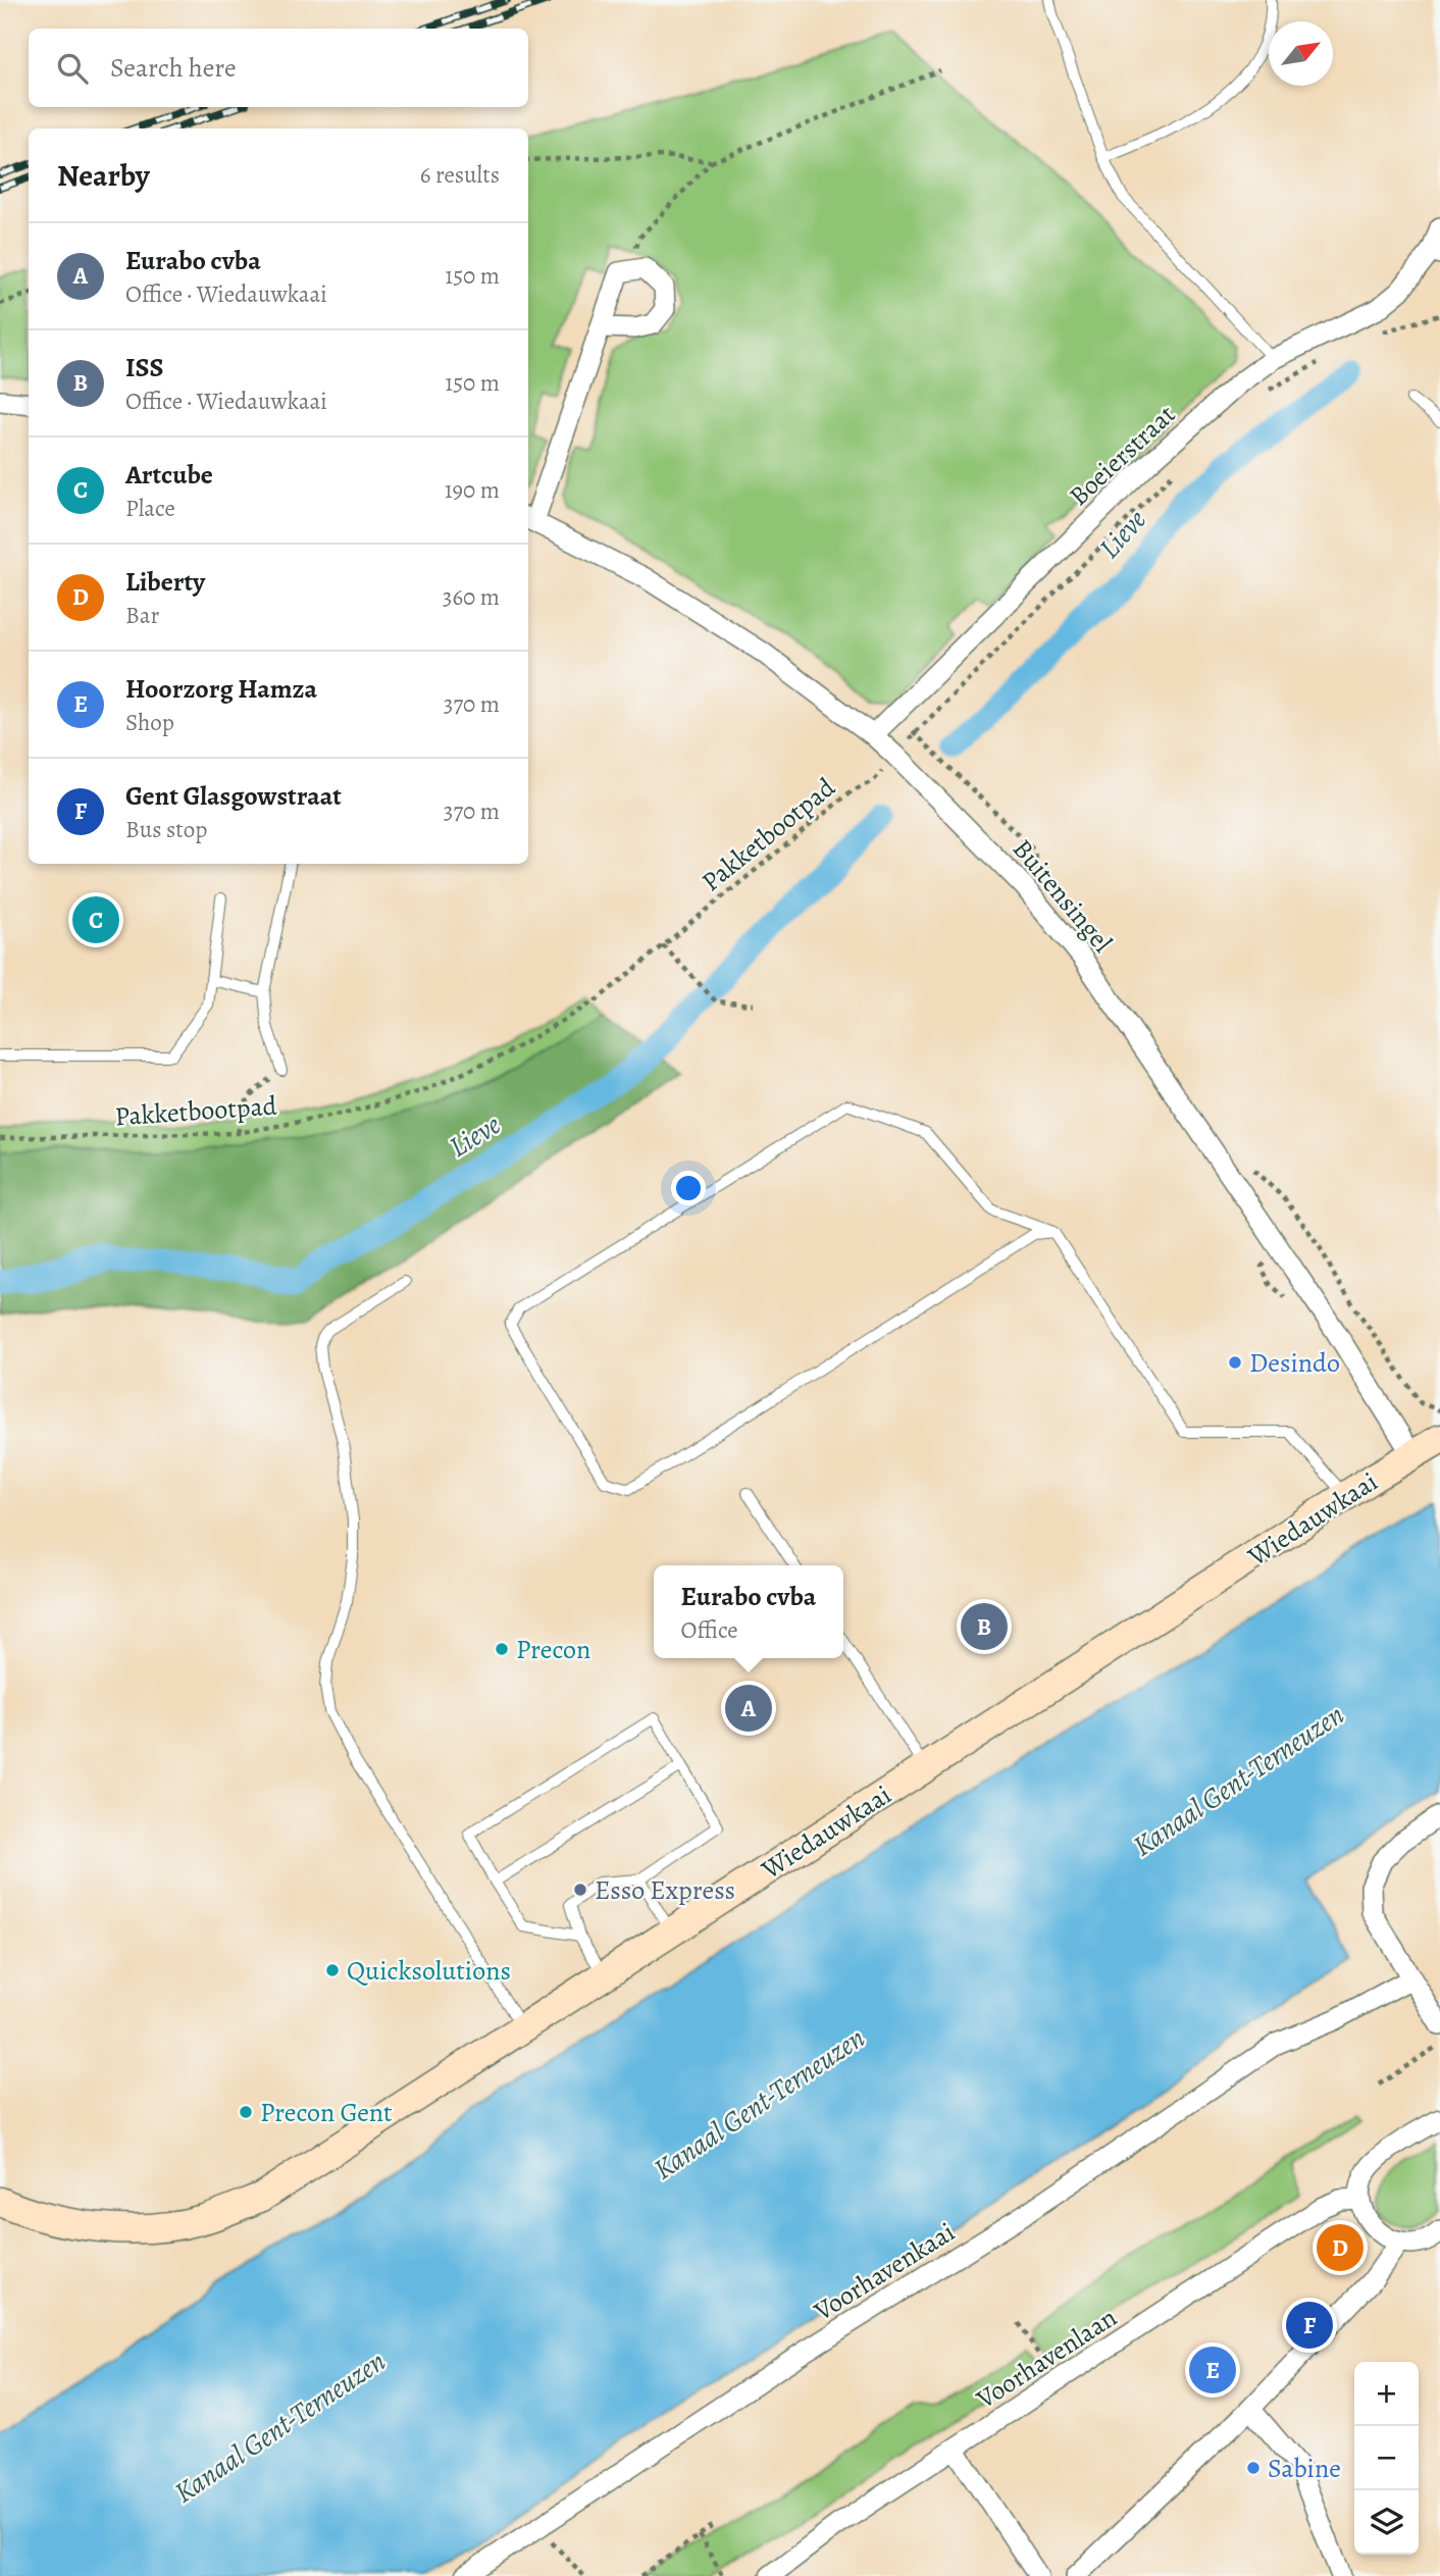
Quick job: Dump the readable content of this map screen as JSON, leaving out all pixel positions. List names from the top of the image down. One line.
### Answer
{"streets":{"main road":["Wiedauwkaai"],"street":["Boeierstraat","Buitensingel","Voorhavenkaai","Voorhavenlaan"],"path":["Pakketbootpad"]},"crossings":[["Boeierstraat","Buitensingel"],["Pakketbootpad","Buitensingel"],["Buitensingel","Wiedauwkaai"]],"water":["Lieve","Kanaal Gent-Terneuzen"],"places":["Desindo","Precon","Esso Express","Quicksolutions","Precon Gent","Sabine"],"north":"top right","page":{"search":"Search here","heading":["Nearby","6 results"],"list":[{"mark":"A","name":"Eurabo cvba","note":"Office · Wiedauwkaai","value":"150 m"},{"mark":"B","name":"ISS","note":"Office · Wiedauwkaai","value":"150 m"},{"mark":"C","name":"Artcube","note":"Place","value":"190 m"},{"mark":"D","name":"Liberty","note":"Bar","value":"360 m"},{"mark":"E","name":"Hoorzorg Hamza","note":"Shop","value":"370 m"},{"mark":"F","name":"Gent Glasgowstraat","note":"Bus stop","value":"370 m"}],"pins":["C","B","A","D","F","E"],"popup":["Eurabo cvba","Office"],"map_buttons":["+","−"]}}
